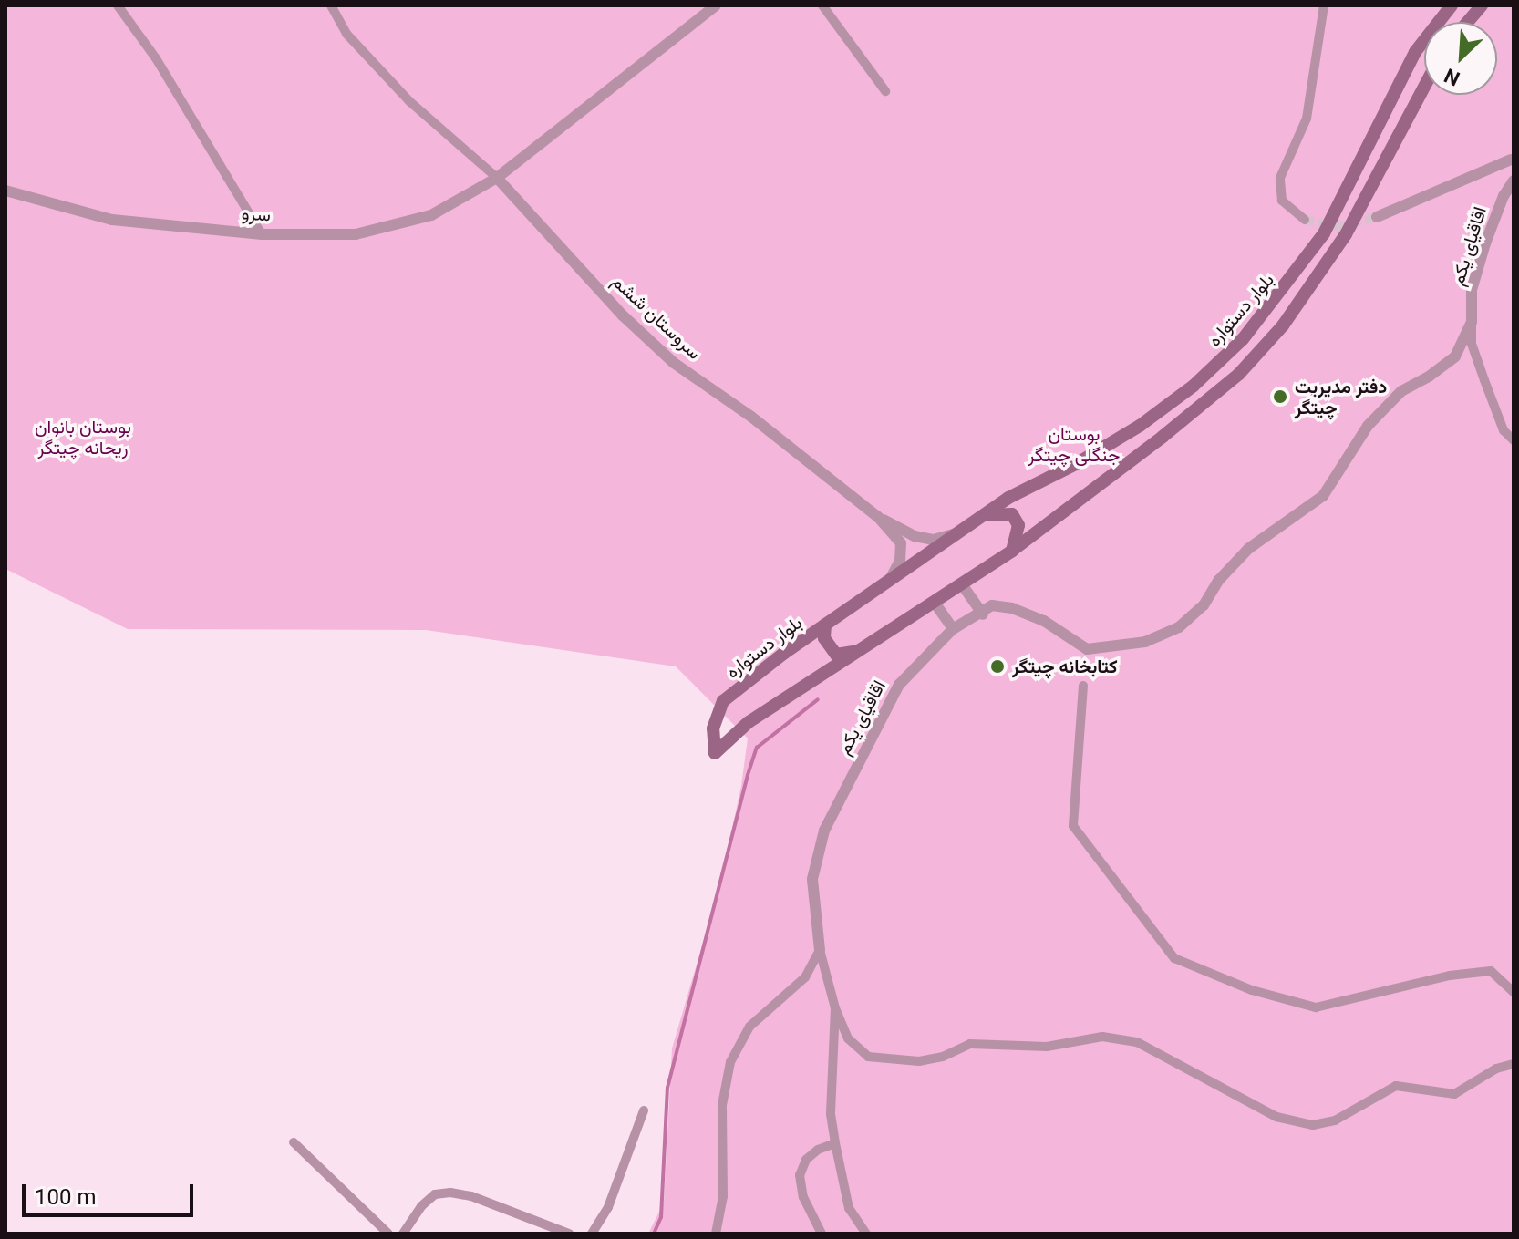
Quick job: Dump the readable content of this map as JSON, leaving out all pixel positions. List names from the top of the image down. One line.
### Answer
{"streets":{"main road":["بلوار دستواره"],"street":["سرو","اقاقیای یکم","سروستان ششم"]},"crossings":[["سرو","سروستان ششم"]],"parks":["بوستان بانوان ریحانه چیتگر","بوستان جنگلی چیتگر"],"places":["دفتر مدیریت چیتگر","کتابخانه چیتگر"],"scale_bar":"100 m","north":"bottom left"}
